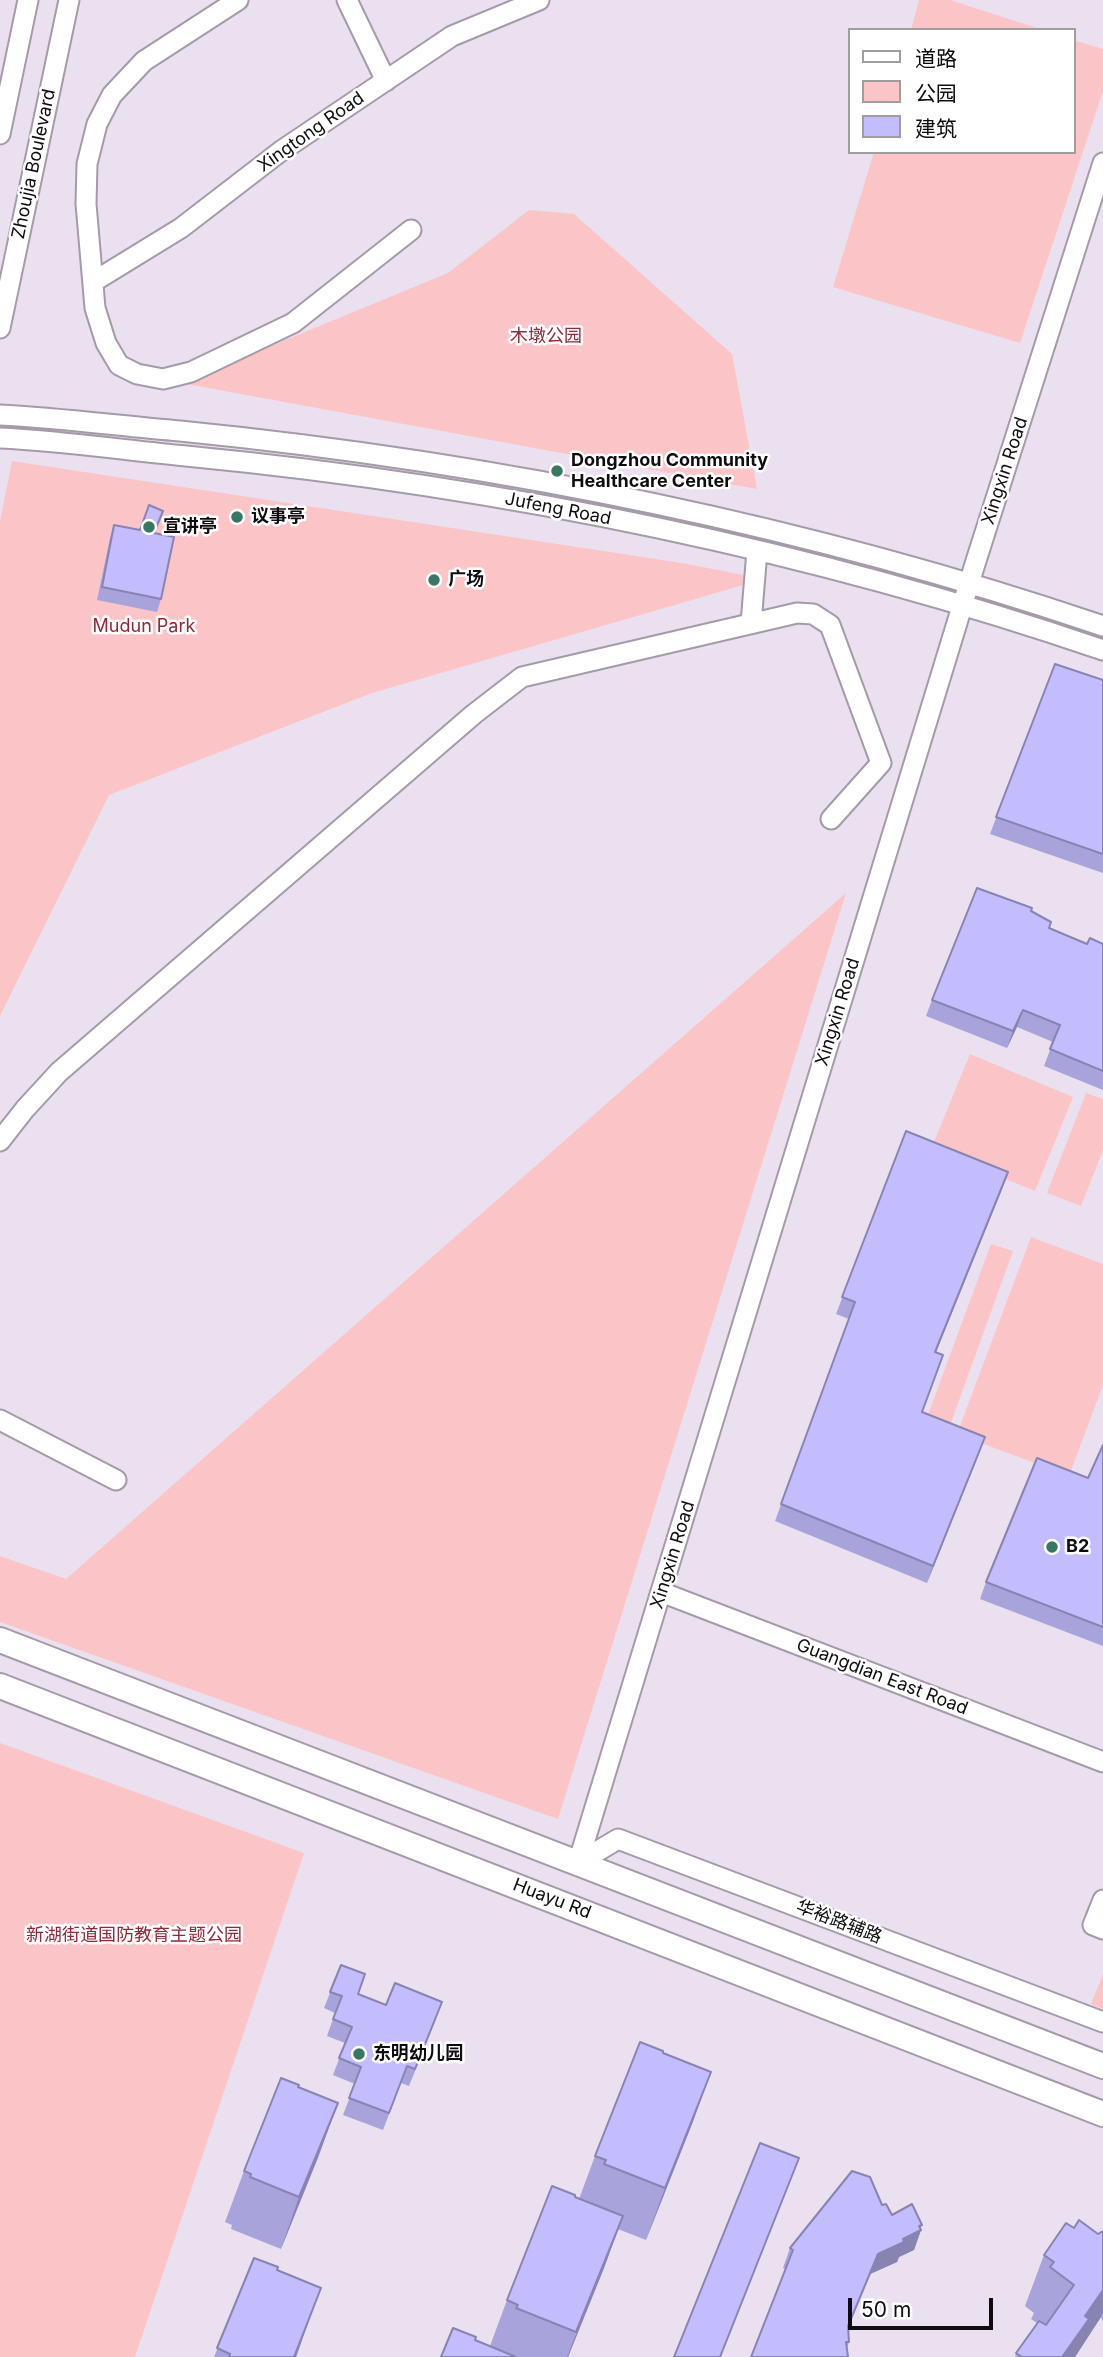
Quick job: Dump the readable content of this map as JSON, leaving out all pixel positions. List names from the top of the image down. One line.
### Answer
{"streets":{"main road":["Huayu Rd"],"street":["Xingtong Road","Zhoujia Boulevard","Xingxin Road","Jufeng Road","Guangdian East Road","华裕路辅路"]},"crossings":[["Xingxin Road","Jufeng Road"],["Xingxin Road","Guangdian East Road"],["Xingxin Road","华裕路辅路"]],"parks":["木墩公园","Mudun Park","新湖街道国防教育主题公园"],"places":["Dongzhou Community Healthcare Center","议事亭","宣讲亭","广场","B2","东明幼儿园"],"legend":["道路","公园","建筑"],"scale_bar":"50 m"}
